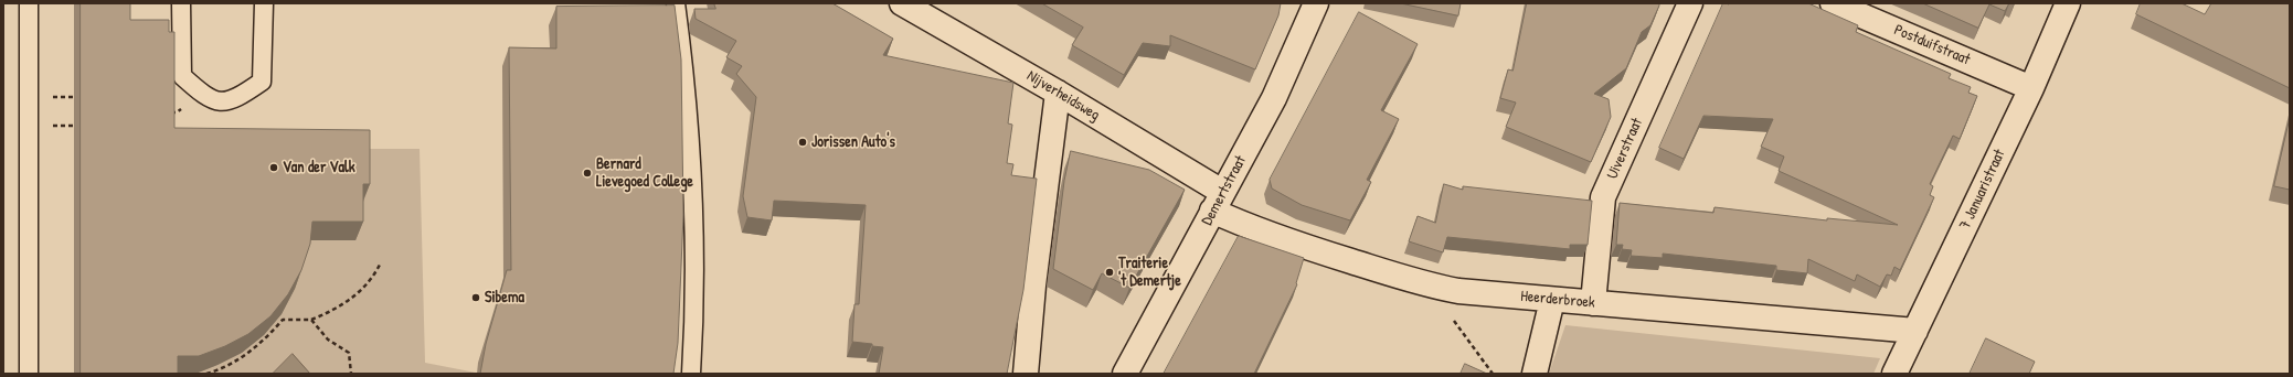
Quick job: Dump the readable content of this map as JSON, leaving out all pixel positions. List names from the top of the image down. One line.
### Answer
{"streets":{"street":["Postduifstraat","Nijverheidsweg","Uiverstraat","7 Januaristraat","Demertstraat","Heerderbroek"]},"crossings":[["Postduifstraat","7 Januaristraat"],["Nijverheidsweg","Demertstraat"],["Nijverheidsweg","Heerderbroek"],["Uiverstraat","Heerderbroek"],["7 Januaristraat","Heerderbroek"],["Demertstraat","Heerderbroek"]],"places":["Jorissen Auto's","Van der Valk","Bernard Lievegoed College","Traiterie 't Demertje","Sibema"]}
